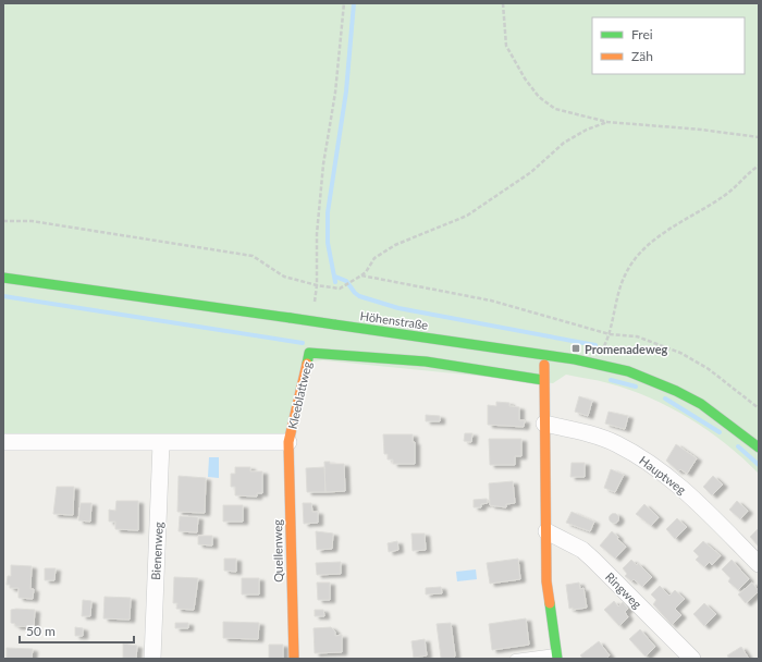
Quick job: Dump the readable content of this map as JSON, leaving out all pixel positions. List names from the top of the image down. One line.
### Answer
{"streets":{"street":["Höhenstraße","Kleeblattweg","Hauptweg","Bienenweg","Quellenweg","Ringweg"]},"crossings":[["Kleeblattweg","Bienenweg"],["Kleeblattweg","Quellenweg"]],"places":{"transit":["Promenadeweg"]},"legend":["Frei","Zäh"],"scale_bar":"50 m"}
